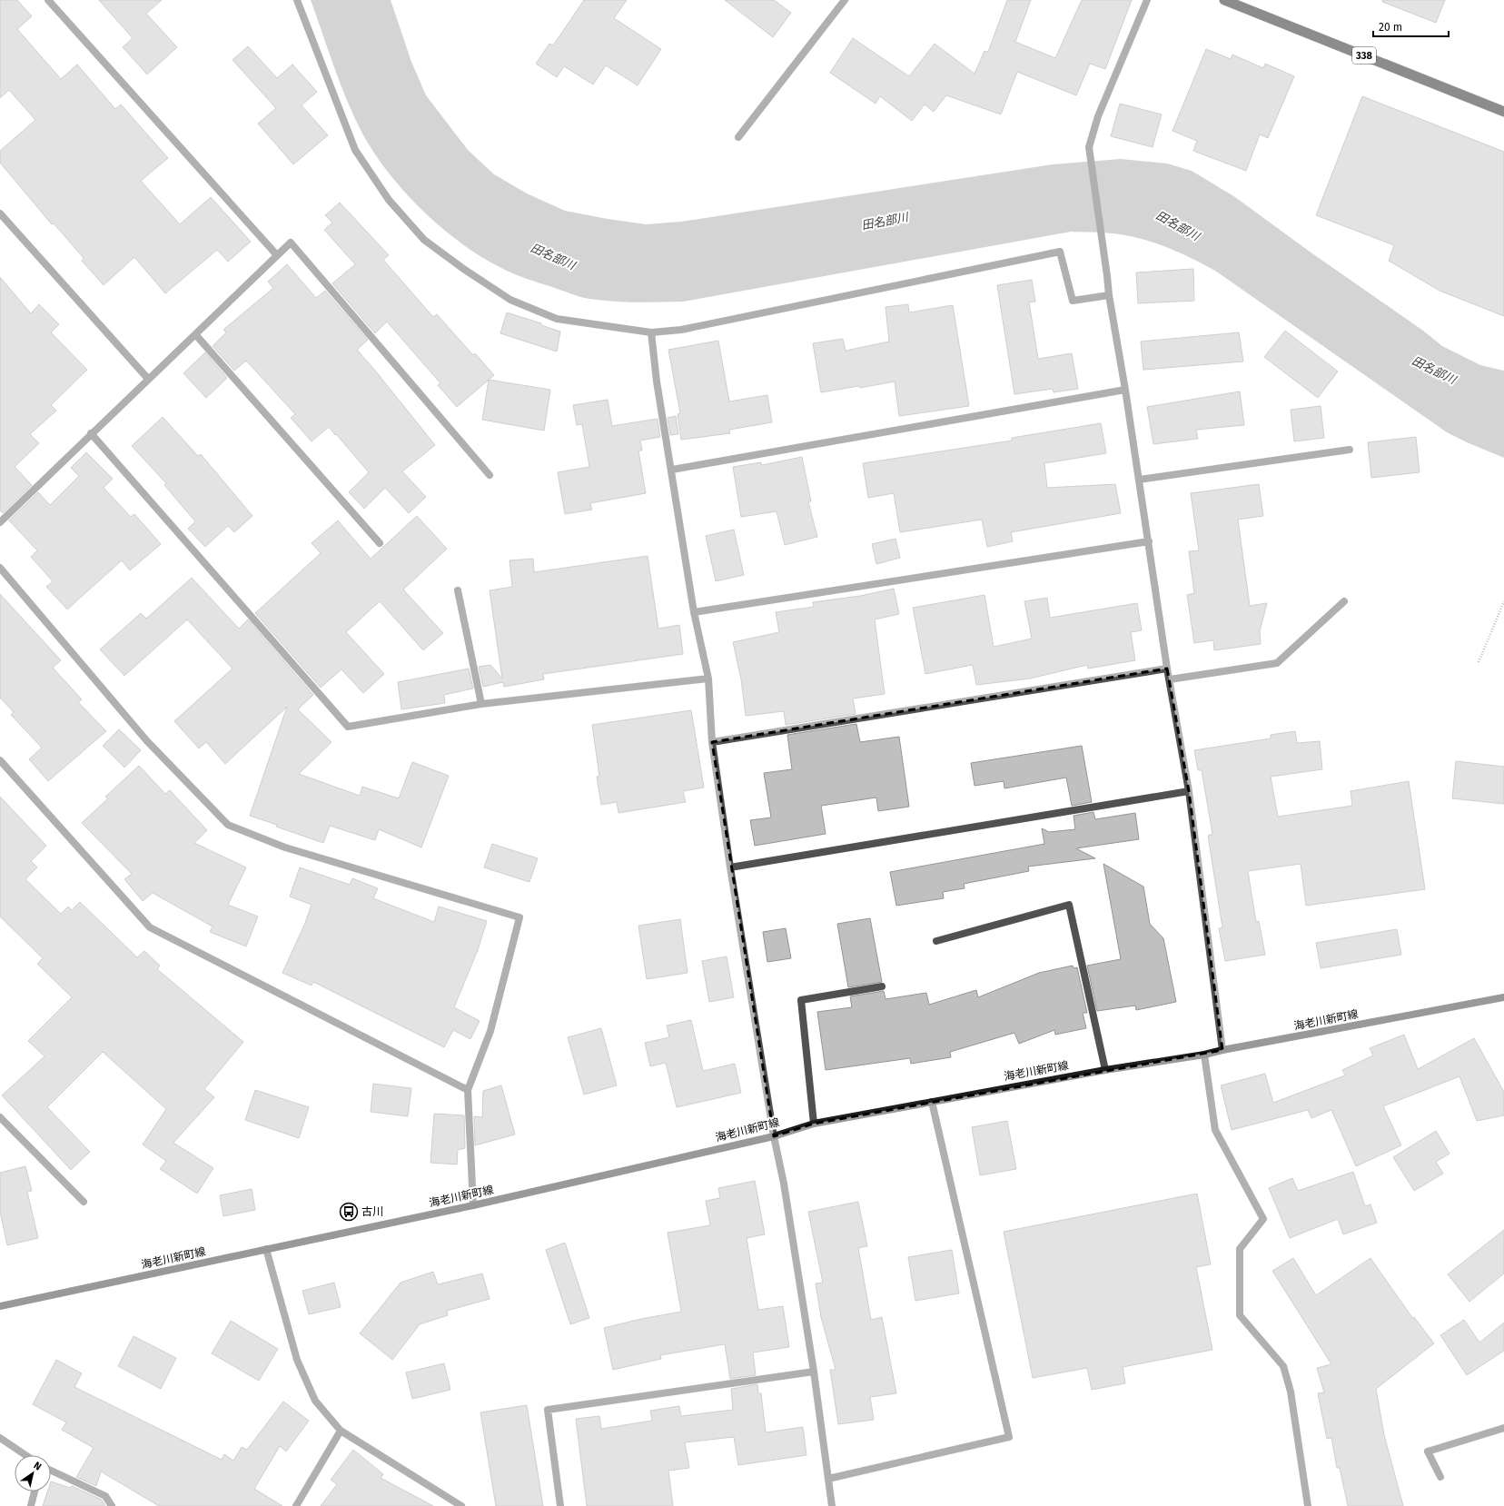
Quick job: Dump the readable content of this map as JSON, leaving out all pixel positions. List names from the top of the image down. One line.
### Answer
{"streets":{"highway":["338"],"main road":["海老川新町線"]},"water":["田名部川"],"places":{"bus stop":["古川"]},"scale_bar":"20 m","north":"top right"}
